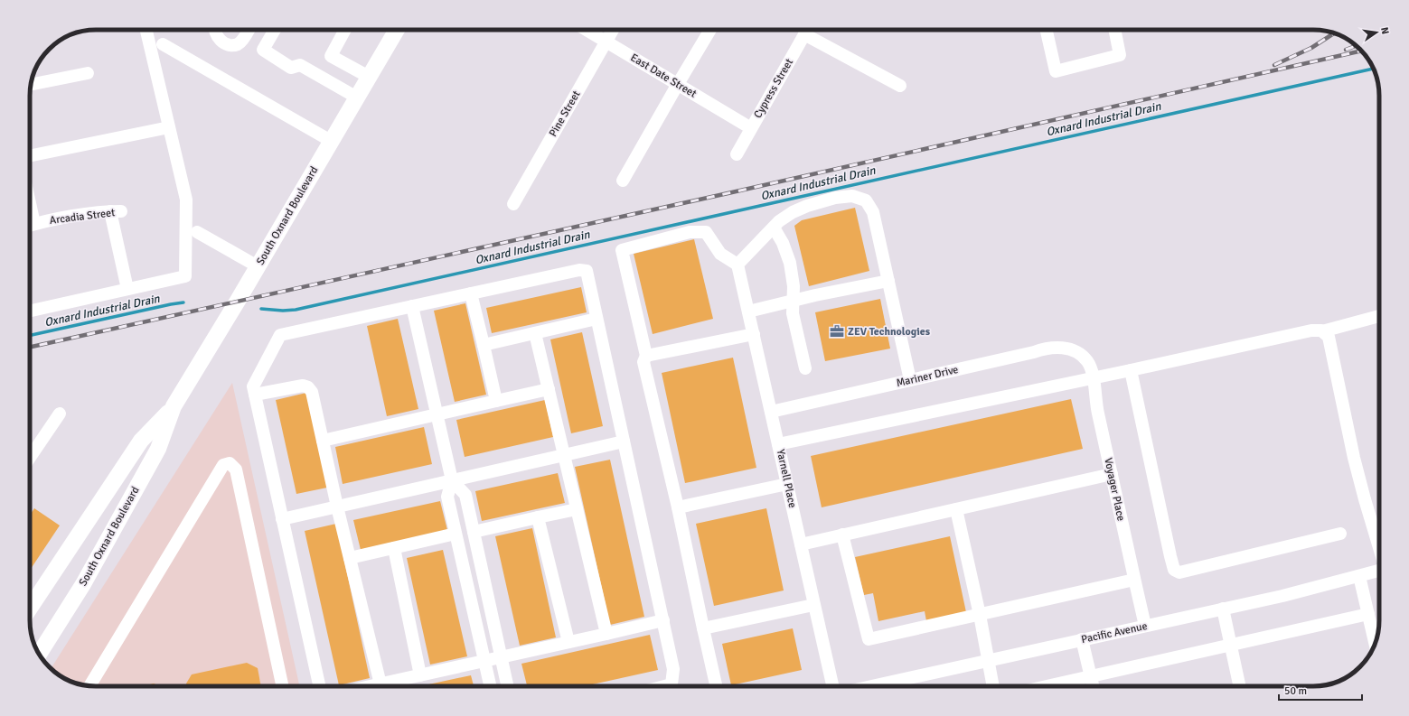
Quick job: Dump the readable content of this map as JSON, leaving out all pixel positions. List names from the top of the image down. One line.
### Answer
{"streets":{"main road":["South Oxnard Boulevard"],"street":["East Date Street","Cypress Street","Pine Street","Arcadia Street","Mariner Drive","Yarnell Place","Voyager Place","Pacific Avenue"]},"crossings":[["East Date Street","Cypress Street"],["East Date Street","Pine Street"],["Mariner Drive","Yarnell Place"],["Mariner Drive","Voyager Place"],["Voyager Place","Pacific Avenue"]],"water":["Oxnard Industrial Drain"],"places":{"office":["ZEV Technologies"]},"scale_bar":"50 m","north":"right"}
